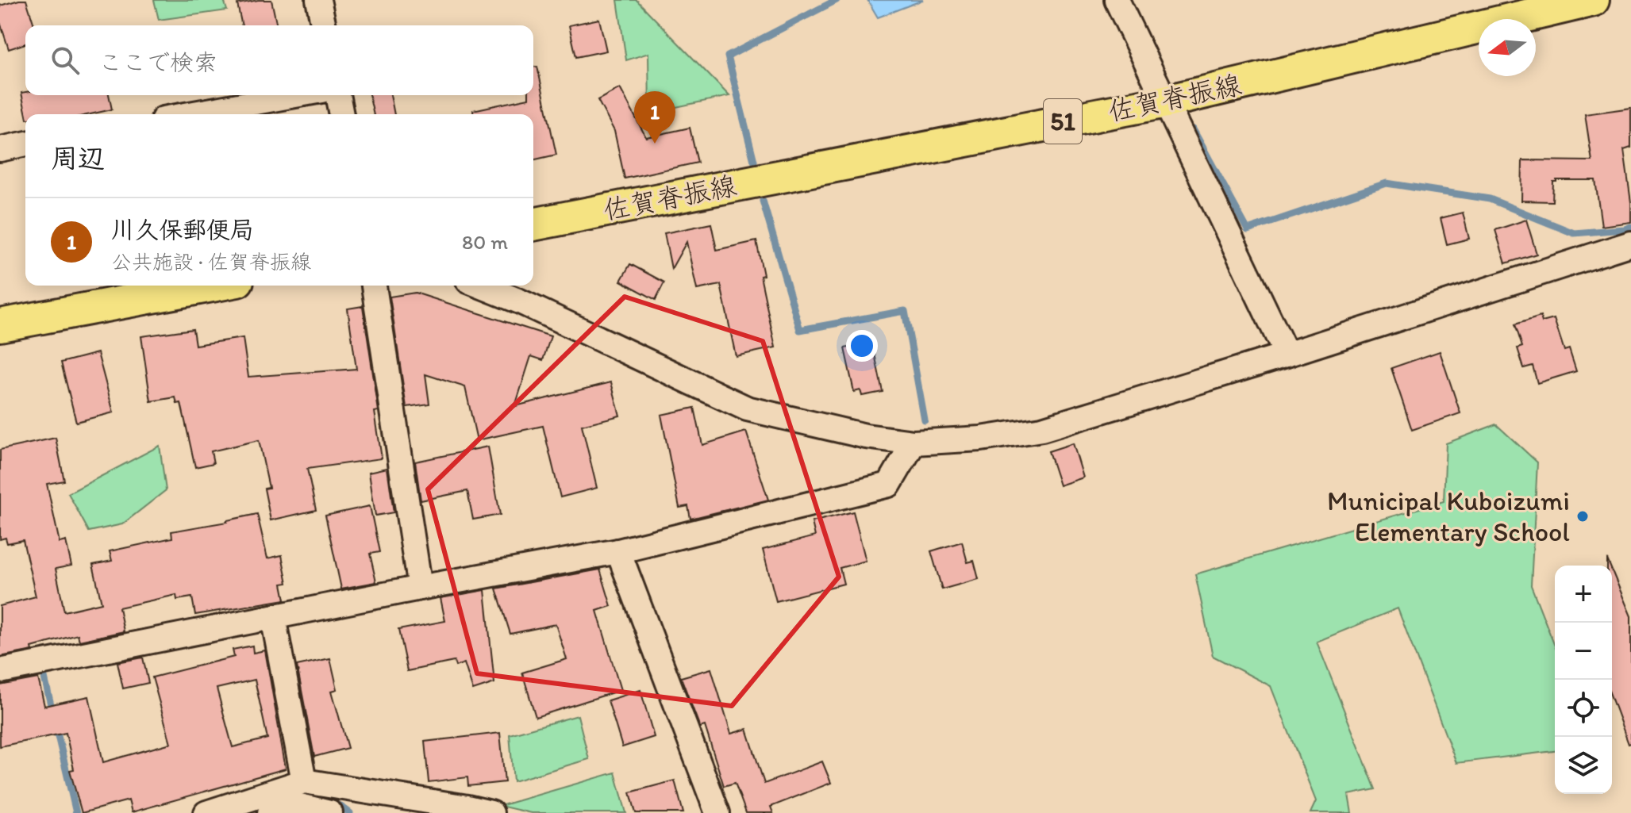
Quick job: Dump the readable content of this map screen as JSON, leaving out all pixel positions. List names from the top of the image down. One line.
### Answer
{"streets":{"main road":["佐賀脊振線","51"]},"places":["Municipal Kuboizumi Elementary School"],"north":"left","page":{"search":"ここで検索","pins":"1","heading":"周辺","list":[{"mark":"1","name":"川久保郵便局","note":"公共施設 · 佐賀脊振線","value":"80 m"}],"map_buttons":["+","−"]}}
